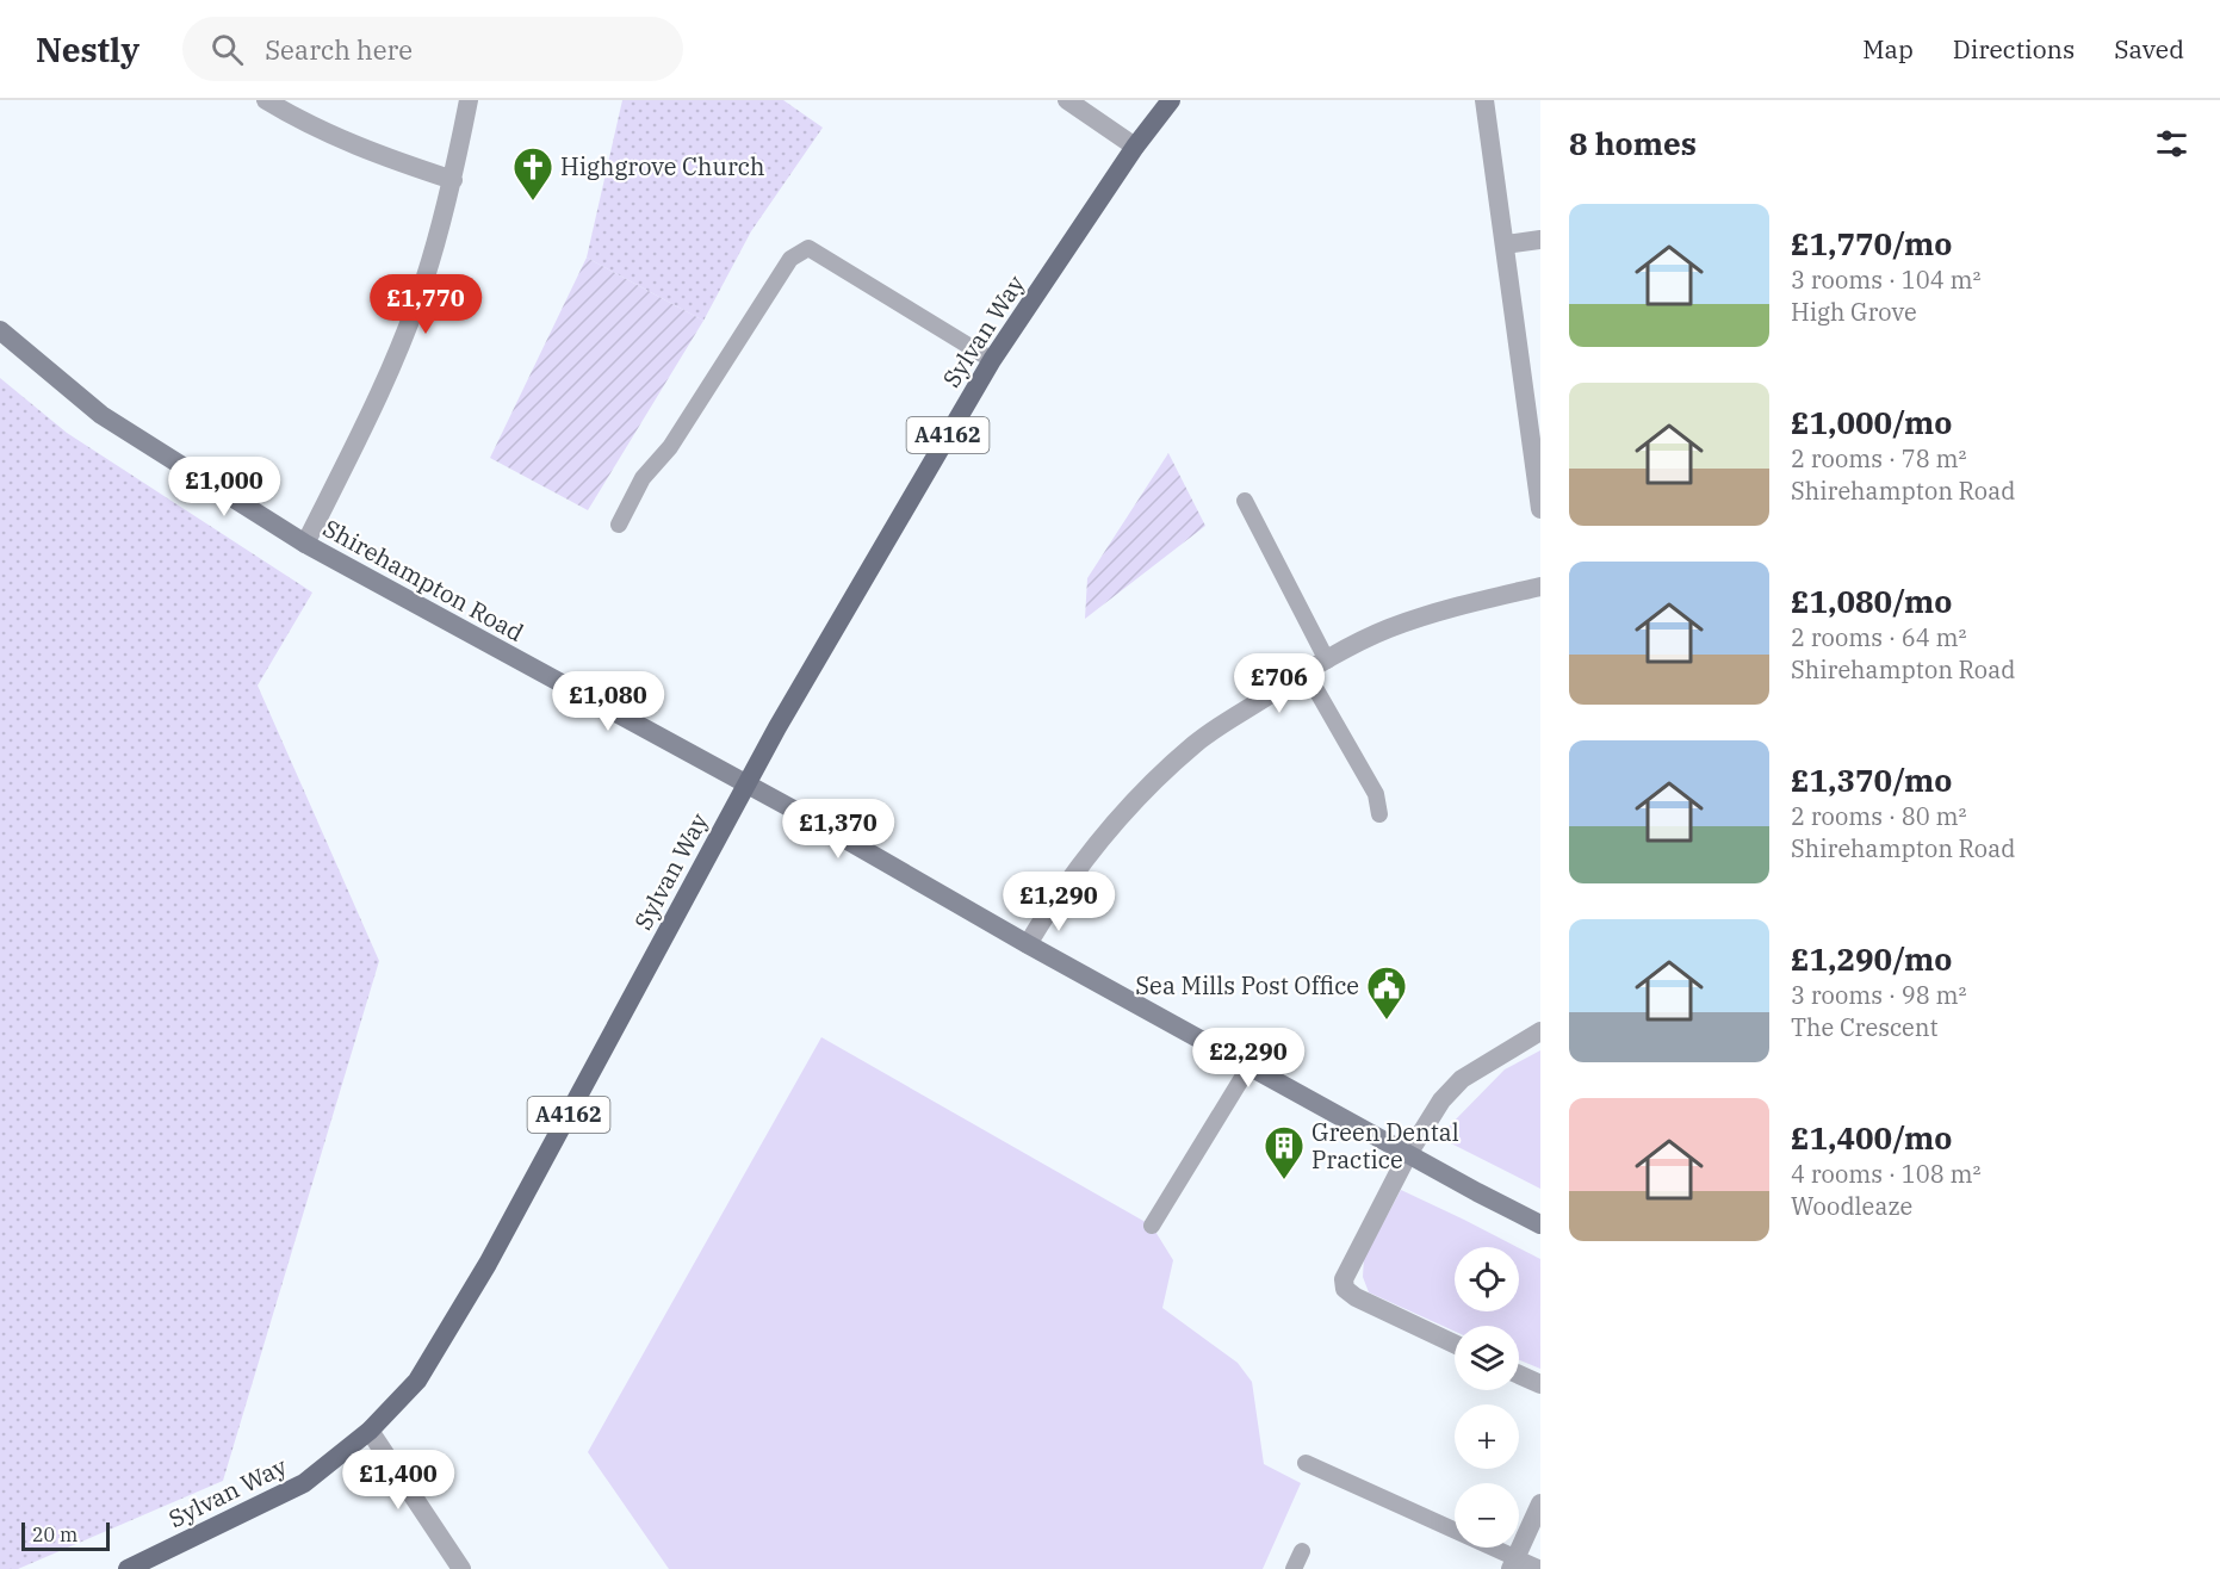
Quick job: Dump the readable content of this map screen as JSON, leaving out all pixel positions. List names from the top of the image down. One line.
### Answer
{"streets":{"main road":["Sylvan Way","A4162","Shirehampton Road"]},"crossings":[["Sylvan Way","Shirehampton Road"]],"places":{"church":["Highgrove Church"],"public building":["Sea Mills Post Office"],"building":["Green Dental Practice"]},"scale_bar":"20 m","page":{"header":"Nestly","search":"Search here","nav":["Map","Directions","Saved"],"heading":"8 homes","list":[{"name":"£1,770/mo","note":"3 rooms · 104 m² · High Grove"},{"name":"£1,000/mo","note":"2 rooms · 78 m² · Shirehampton Road"},{"name":"£1,080/mo","note":"2 rooms · 64 m² · Shirehampton Road"},{"name":"£1,370/mo","note":"2 rooms · 80 m² · Shirehampton Road"},{"name":"£1,290/mo","note":"3 rooms · 98 m² · The Crescent"},{"name":"£1,400/mo","note":"4 rooms · 108 m² · Woodleaze"}],"price":["£1,770","£1,000","£706","£1,080","£1,370","£1,290","£2,290","£1,400"],"map_buttons":["+","−"],"scale":"20 m"}}
